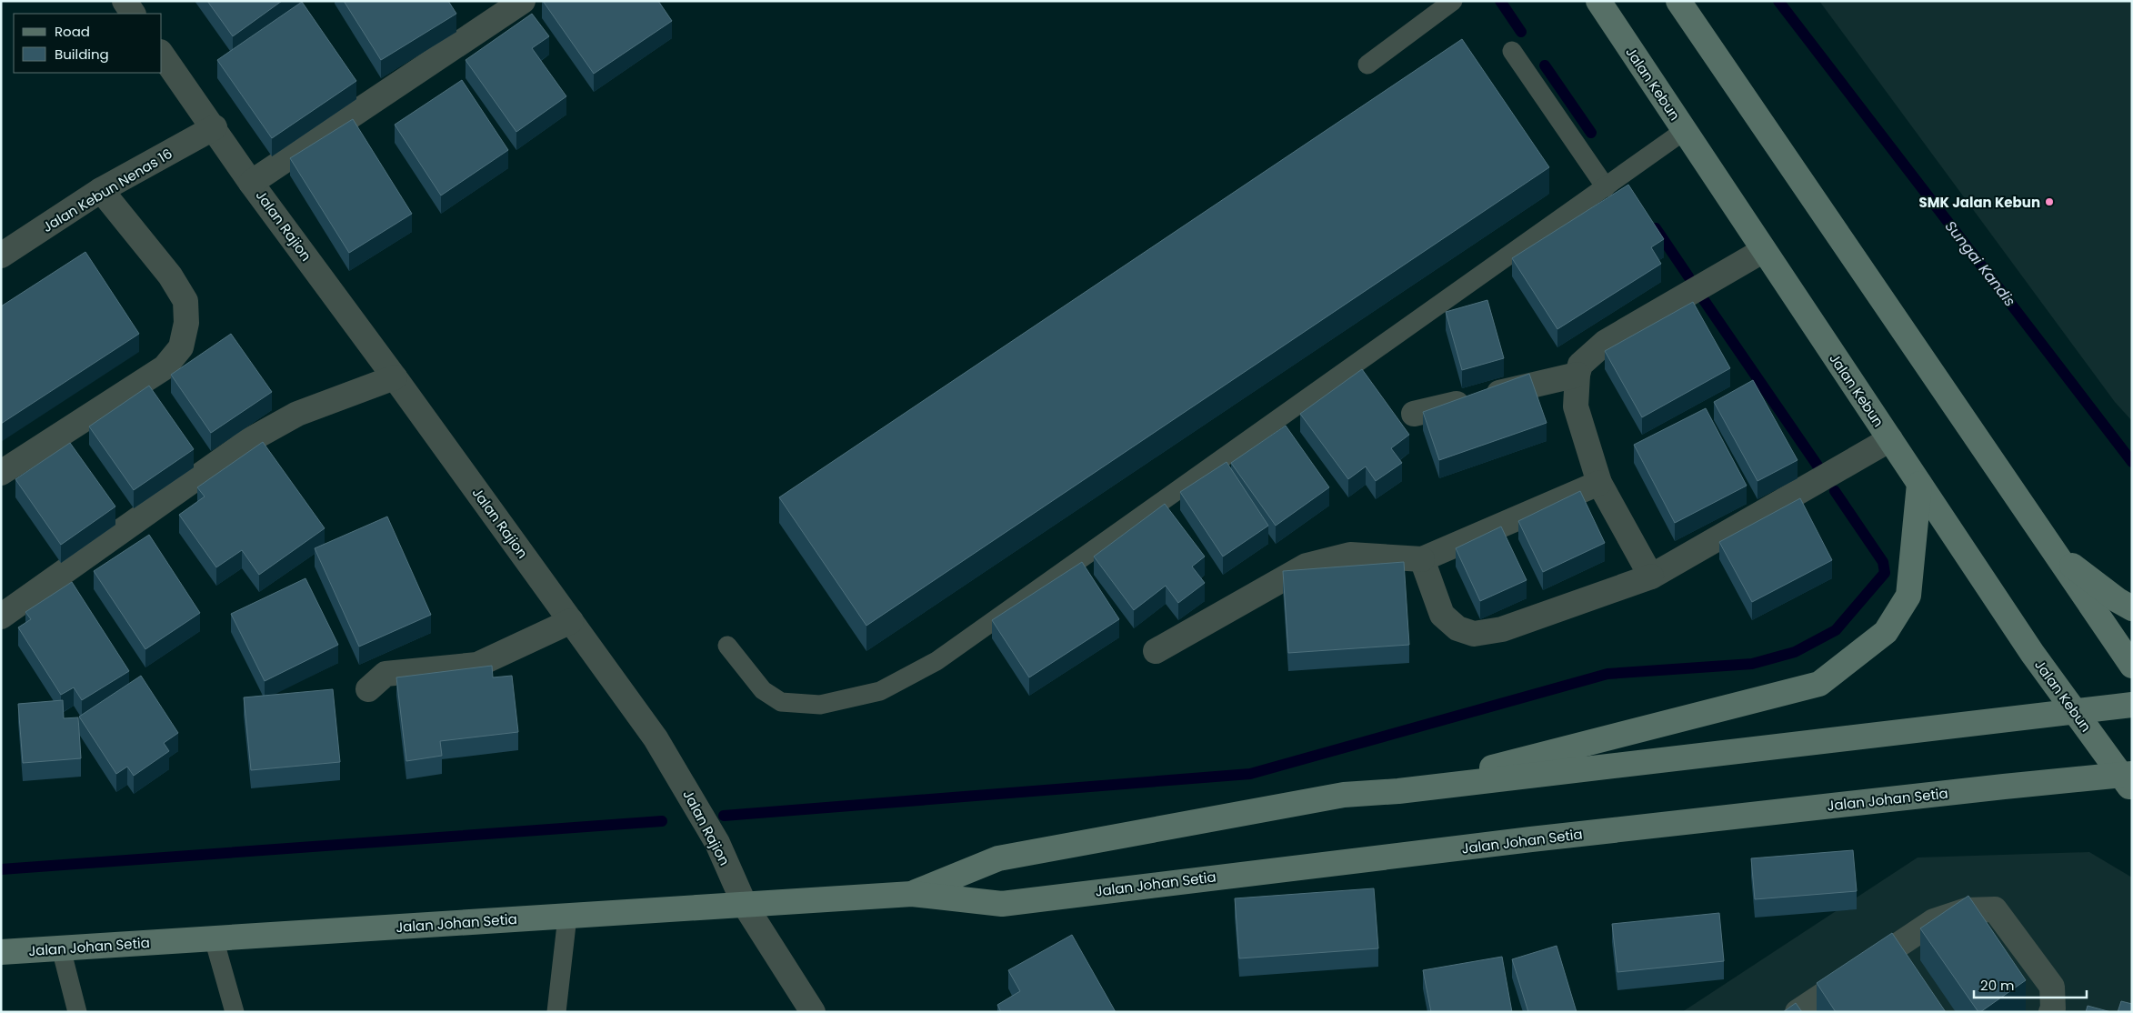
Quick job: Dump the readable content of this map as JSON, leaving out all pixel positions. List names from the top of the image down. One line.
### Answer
{"streets":{"main road":["Jalan Kebun","Jalan Johan Setia"],"street":["Jalan Kebun Nenas 16","Jalan Rajion"]},"crossings":[["Jalan Kebun","Jalan Johan Setia"],["Jalan Kebun Nenas 16","Jalan Rajion"],["Jalan Rajion","Jalan Johan Setia"]],"water":["Sungai Kandis"],"places":["SMK Jalan Kebun"],"legend":["Road","Building"],"scale_bar":"20 m"}
